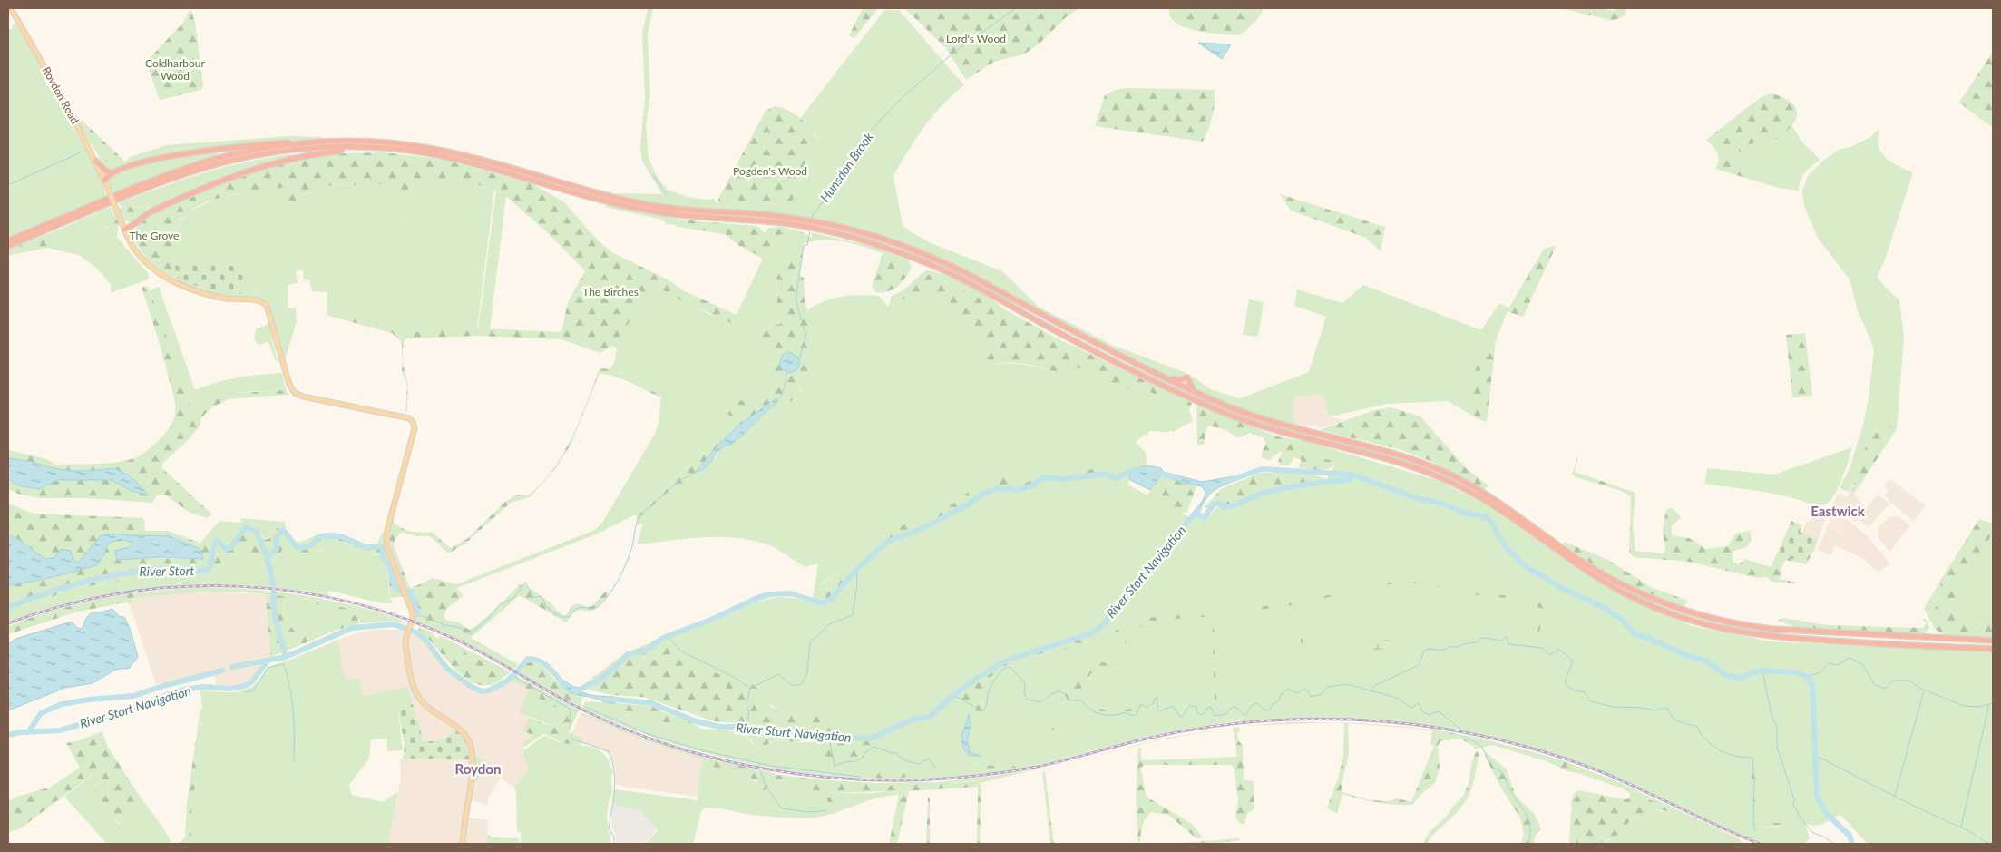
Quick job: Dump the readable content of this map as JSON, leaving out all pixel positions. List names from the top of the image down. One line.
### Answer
{"streets":{"main road":["Roydon Road"]},"districts":["Eastwick","Roydon"],"water":["Hunsdon Brook","River Stort","River Stort Navigation"],"parks":["Lord's Wood","Coldharbour Wood","Pogden's Wood","The Grove","The Birches"]}
